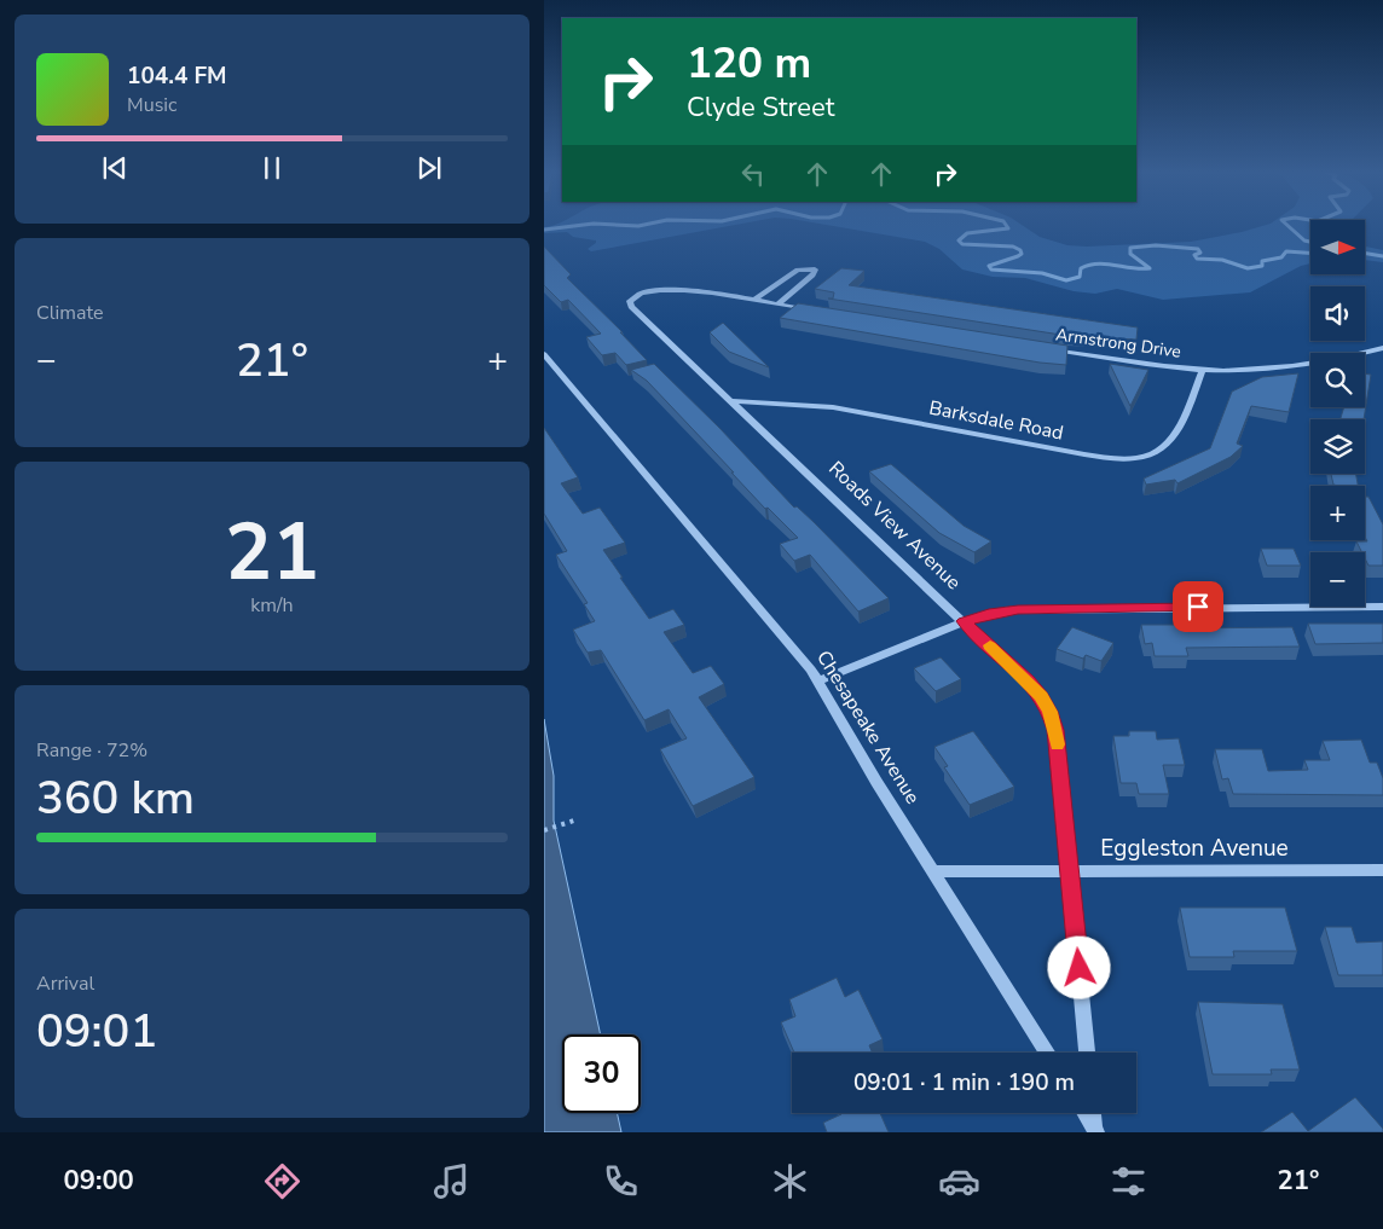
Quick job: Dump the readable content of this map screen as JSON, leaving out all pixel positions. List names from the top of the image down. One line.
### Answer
{"streets":{"street":["Armstrong Drive","Barksdale Road","Roads View Avenue","Chesapeake Avenue","Eggleston Avenue"]},"crossings":[["Armstrong Drive","Barksdale Road"],["Barksdale Road","Roads View Avenue"],["Roads View Avenue","Eggleston Avenue"],["Chesapeake Avenue","Eggleston Avenue"]],"north":"right","page":{"turn":["120 m","Clyde Street"],"song":["104.4 FM","Music"],"map_buttons":["+","−"],"tile":["Climate",["21","km/h"],["Range · 72%","360 km"],["Arrival","09:01"]],"heat":["−","21°","+"],"limit":"30","trip":"09:01 · 1 min · 190 m","tabs":["09:00","21°"]}}
